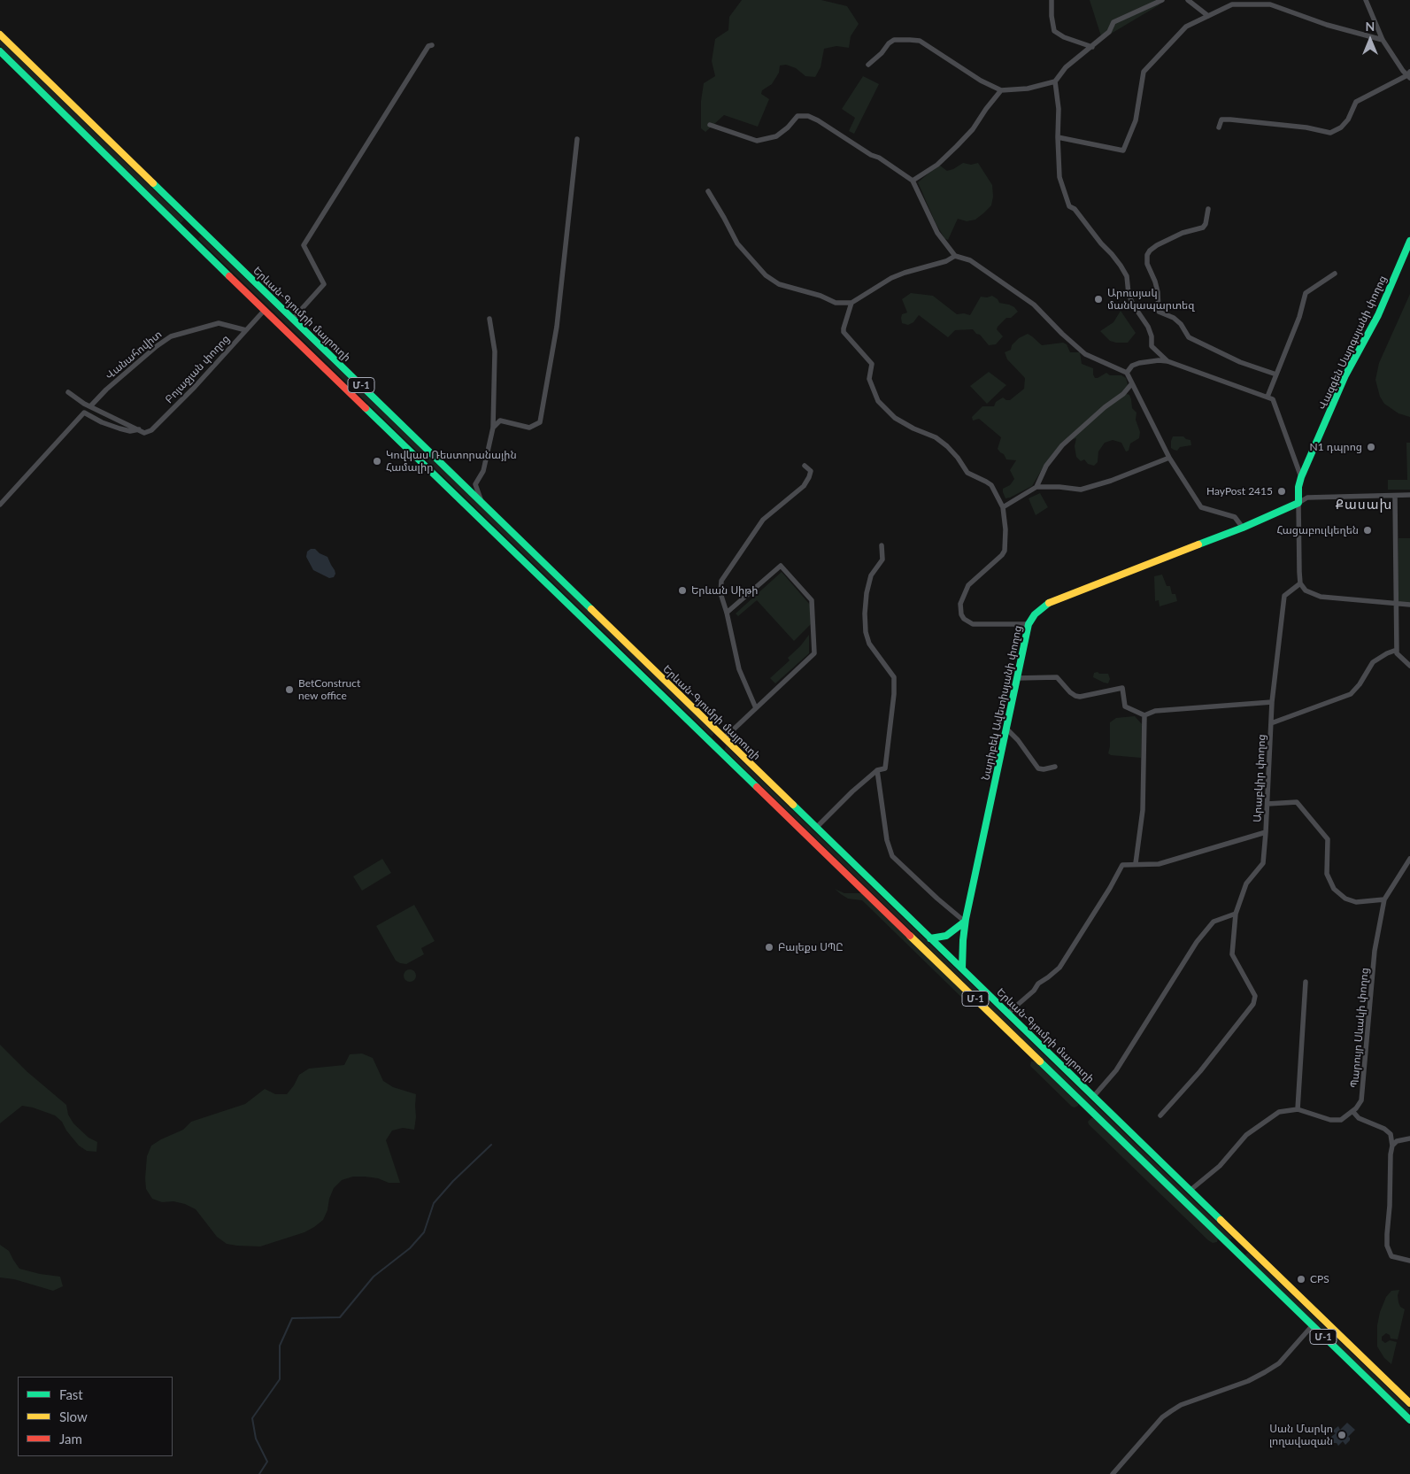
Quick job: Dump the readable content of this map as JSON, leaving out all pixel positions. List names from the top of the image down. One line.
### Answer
{"streets":{"main road":["Երևան-Գյումրի մայրուղի","Վազգեն Սարգսյանի փողոց","Մ-1","Նարիբեկ Ավետիսյանի փողոց"],"street":["Վանահովիտ","Բոյաջյան փողոց","Արաբկիր փողոց","Պարույր Սևակի փողոց"]},"crossings":[["Երևան-Գյումրի մայրուղի","Բոյաջյան փողոց"],["Երևան-Գյումրի մայրուղի","Նարիբեկ Ավետիսյանի փողոց"],["Երևան-Գյումրի մայրուղի","Արաբկիր փողոց"],["Վազգեն Սարգսյանի փողոց","Նարիբեկ Ավետիսյանի փողոց"],["Վանահովիտ","Բոյաջյան փողոց"]],"districts":["Քասախ"],"places":["Արուսյակ մանկապարտեզ","N1 դպրոց","Կովկաս Ռեստորանային Համալիր","HayPost 2415","Հացաբուլկեղեն","Երևան Սիթի","BetConstruct new office","Բալեքս ՍՊԸ","CPS","Սան Մարկո լողավազան"],"legend":["Fast","Slow","Jam"],"north":"top"}
